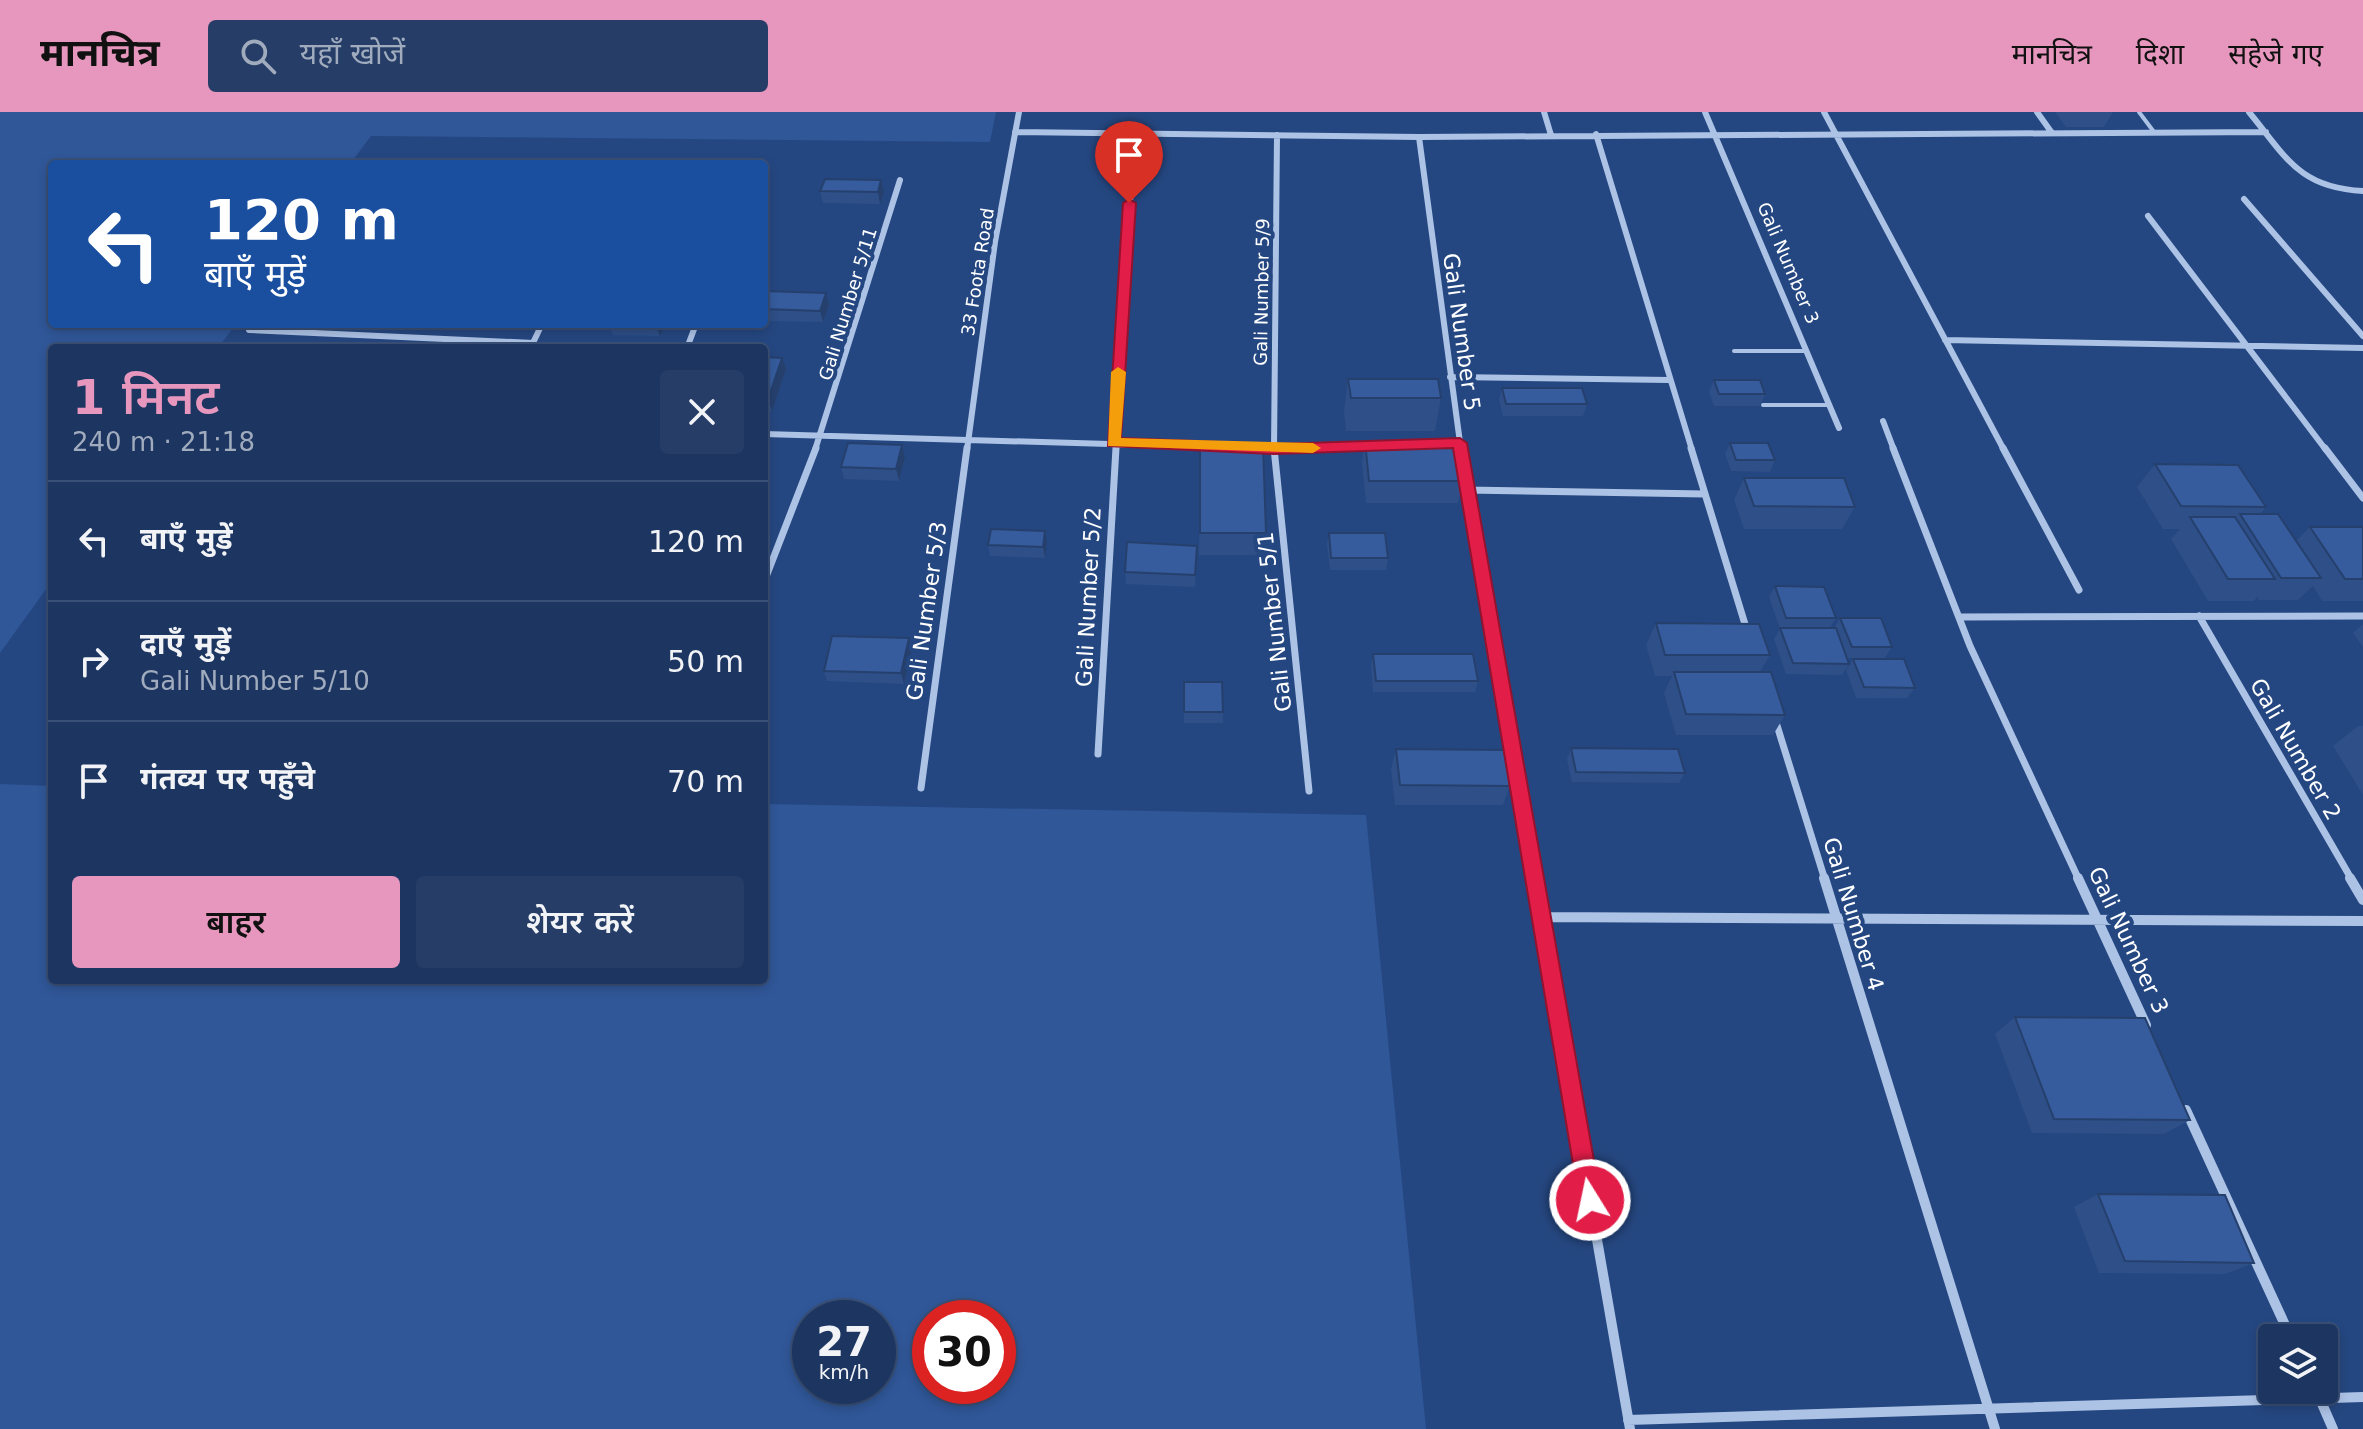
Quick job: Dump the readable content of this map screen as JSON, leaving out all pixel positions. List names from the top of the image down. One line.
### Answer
{"streets":{"street":["Gali Number 3","33 Foota Road","Gali Number 5/9","Gali Number 5/11","Gali Number 5","Gali Number 5/2","Gali Number 5/3","Gali Number 5/1","Gali Number 2","Gali Number 4"]},"crossings":[["33 Foota Road","Gali Number 5/3"],["Gali Number 5/9","Gali Number 5/1"]],"page":{"header":"मानचित्र","search":"यहाँ खोजें","nav":["मानचित्र","दिशा","सहेजे गए"],"turn":["120 m","बाएँ मुड़ें"],"heading":["1 मिनट","240 m · 21:18"],"list":[{"name":"बाएँ मुड़ें","value":"120 m"},{"name":"दाएँ मुड़ें","note":"Gali Number 5/10","value":"50 m"},{"name":"गंतव्य पर पहुँचे","value":"70 m"}],"buttons":["बाहर","शेयर करें"],"speed":"27 km/h","limit":"30"}}
